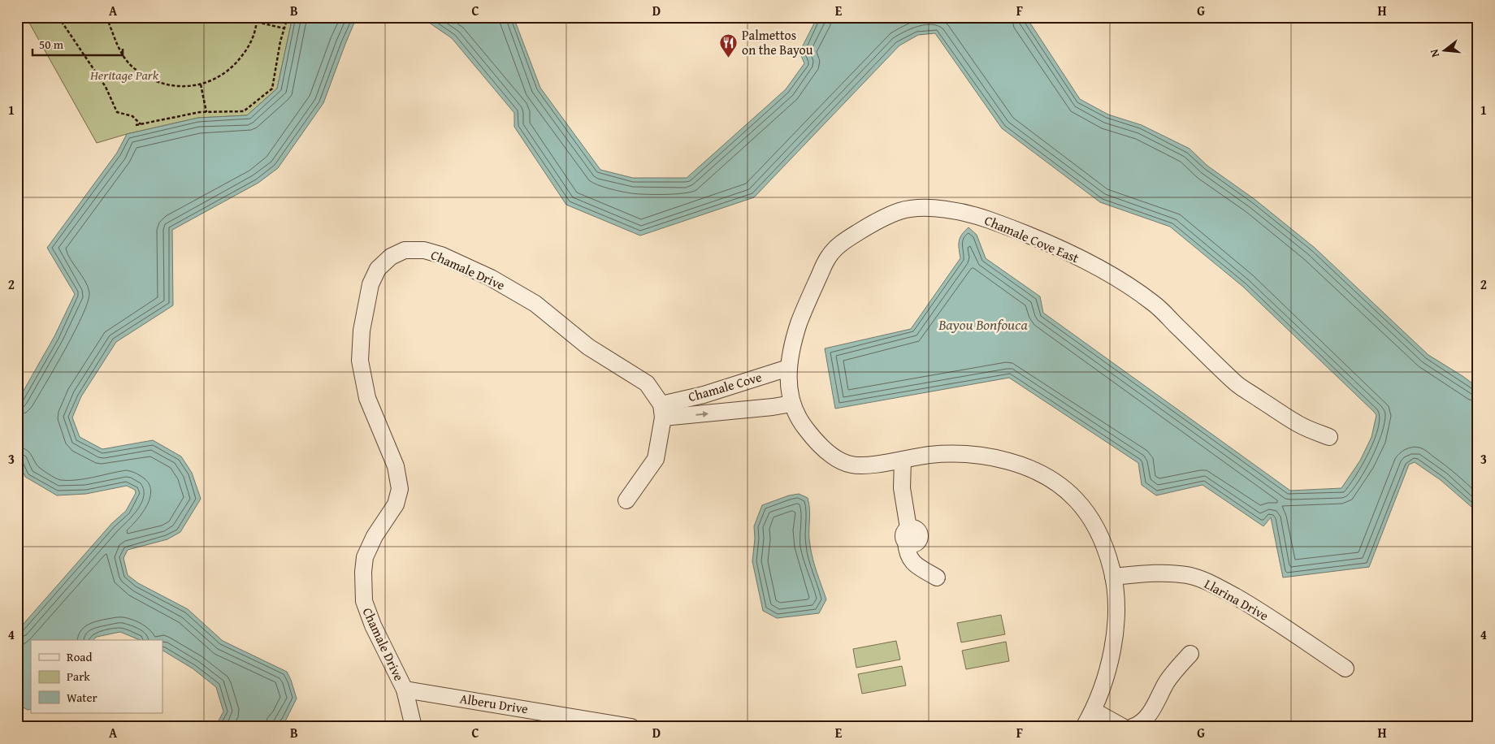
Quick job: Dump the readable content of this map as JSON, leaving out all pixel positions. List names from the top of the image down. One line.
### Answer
{"streets":{"street":["Chamale Cove East","Chamale Drive","Chamale Cove","Llarina Drive","Alberu Drive"]},"crossings":[["Chamale Cove East","Chamale Cove"],["Chamale Cove East","Llarina Drive"],["Chamale Drive","Chamale Cove"],["Chamale Drive","Alberu Drive"]],"water":["Bayou Bonfouca"],"parks":["Heritage Park"],"places":{"restaurant":["Palmettos on the Bayou"]},"legend":["Road","Park","Water"],"scale_bar":"50 m","north":"left","grid":{"columns":["A","B","C","D","E","F","G","H"],"rows":["1","2","3","4"]}}
